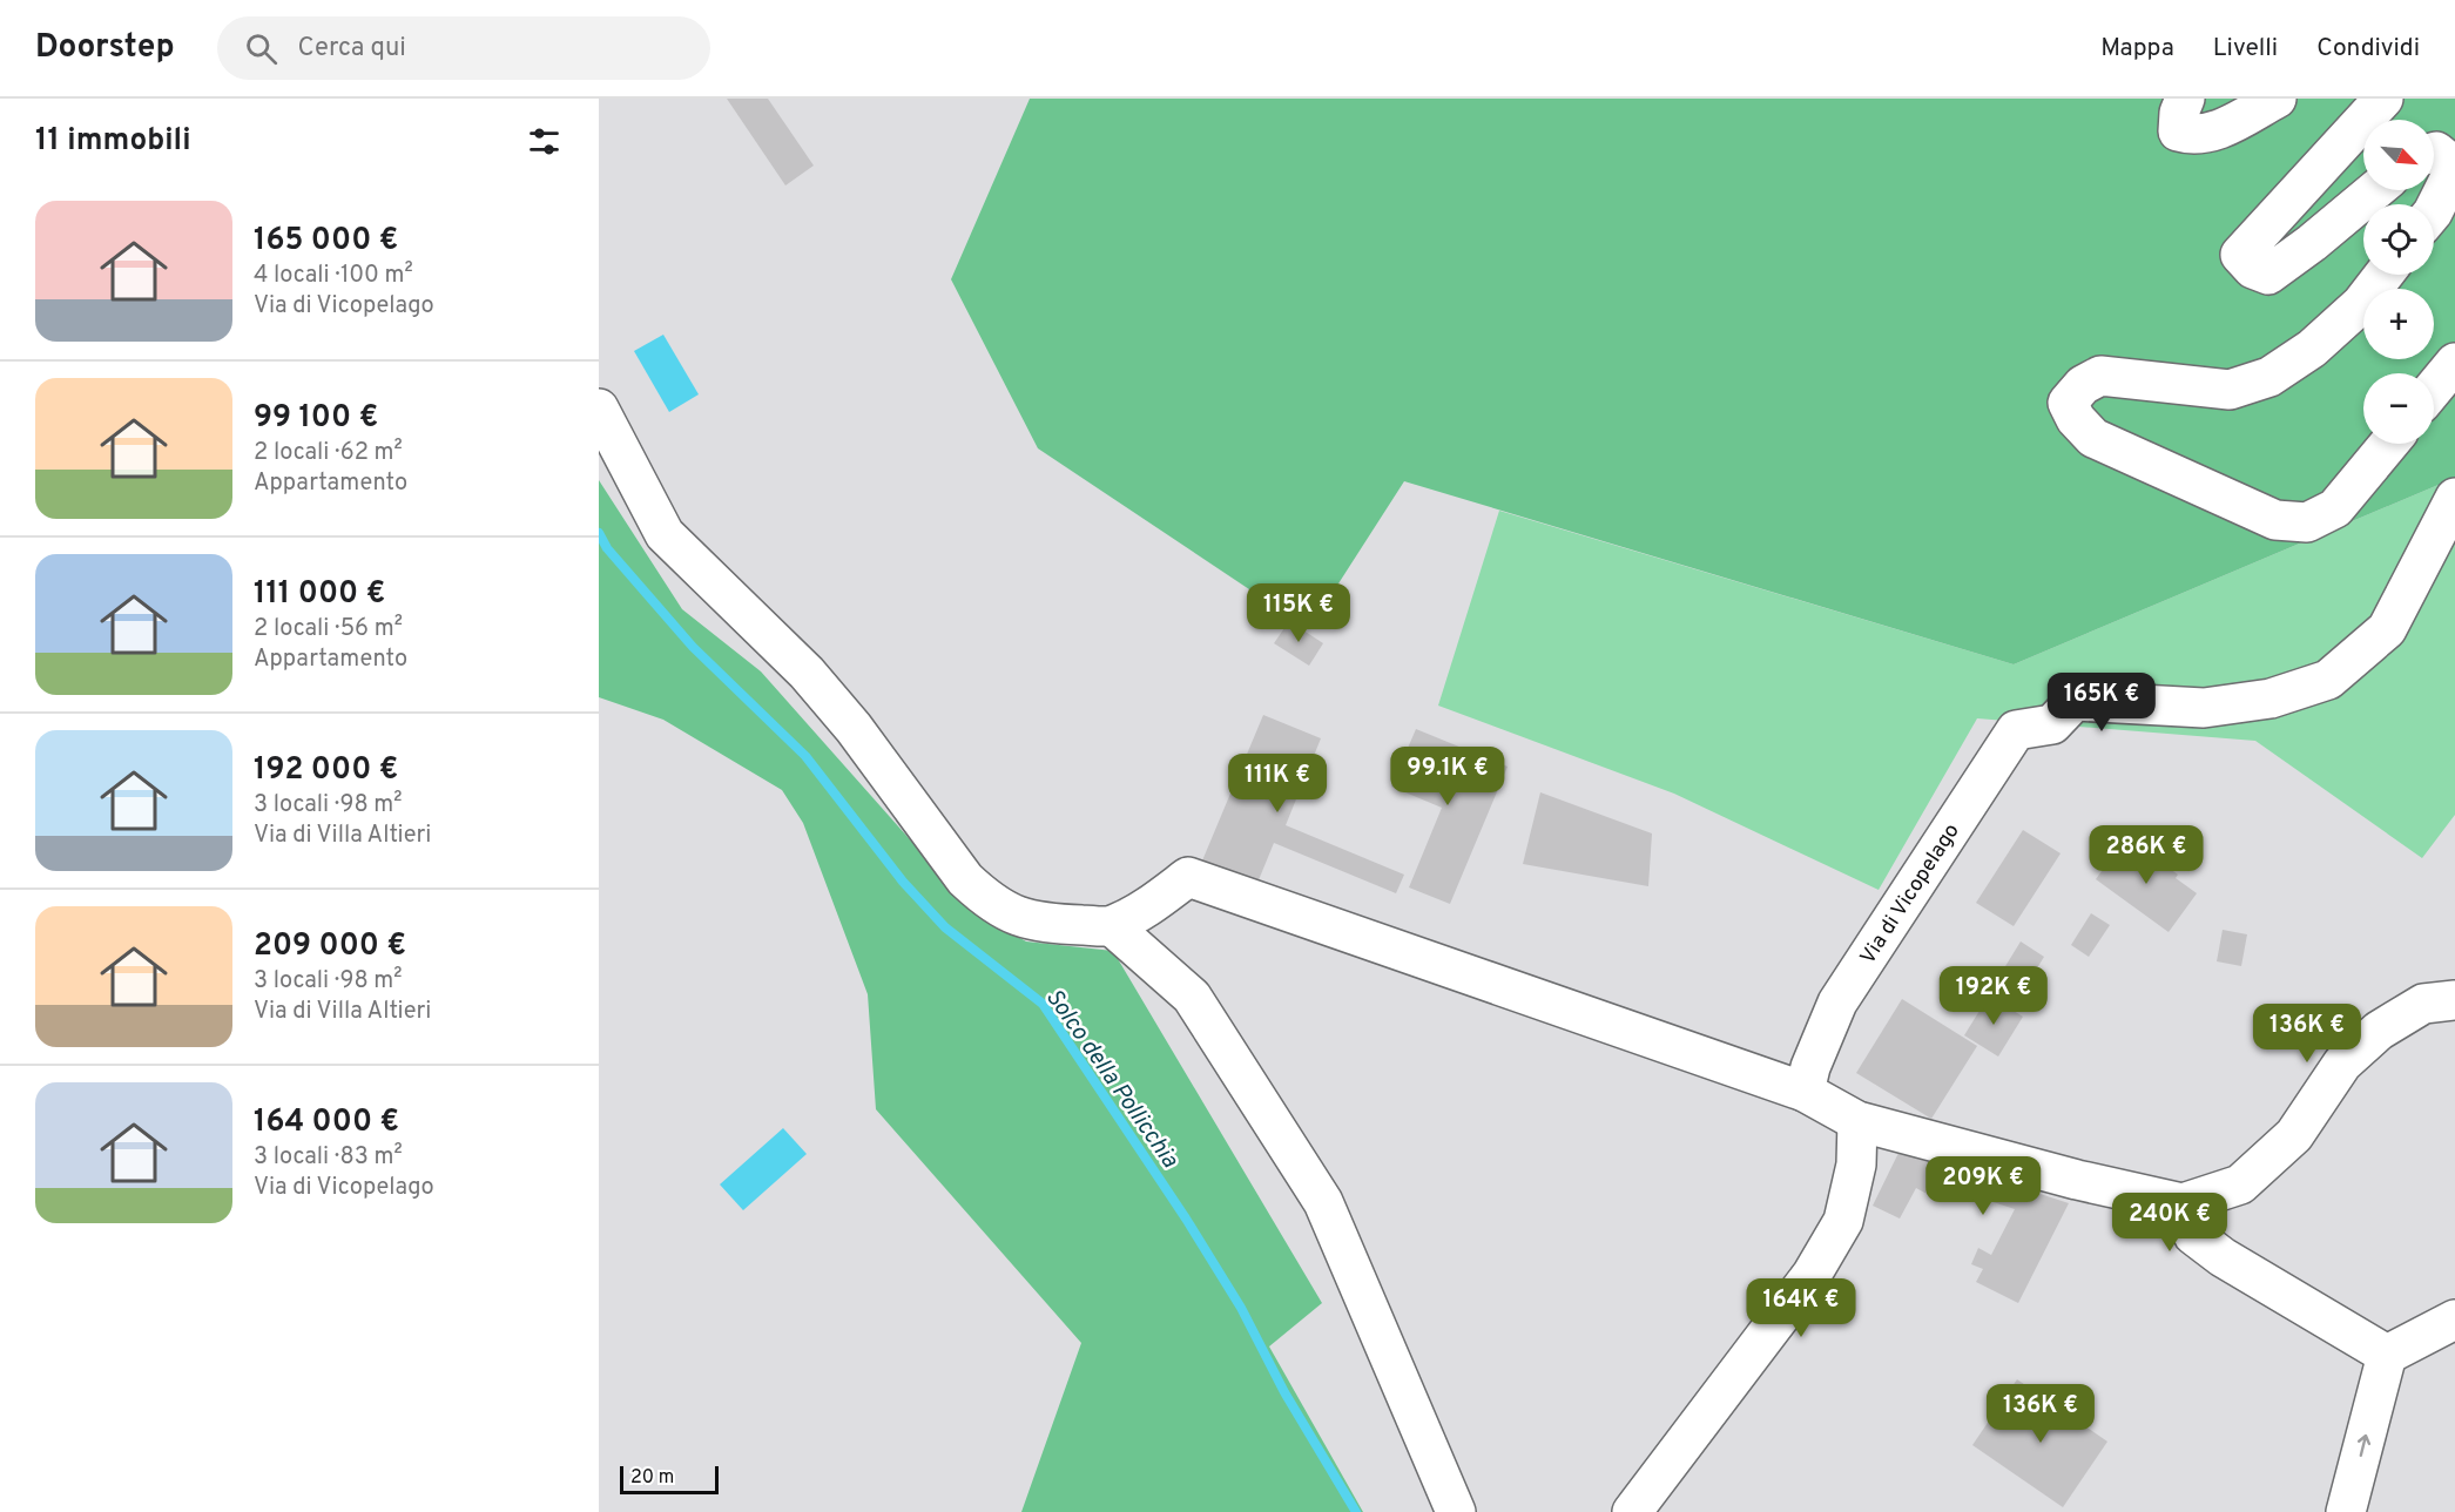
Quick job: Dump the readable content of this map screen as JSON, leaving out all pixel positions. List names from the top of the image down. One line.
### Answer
{"streets":{"street":["Via di Vicopelago"]},"water":["Solco della Pollicchia"],"scale_bar":"20 m","north":"bottom right","page":{"header":"Doorstep","search":"Cerca qui","nav":["Mappa","Livelli","Condividi"],"heading":"11 immobili","map_buttons":["+","−"],"list":[{"name":"165 000 €","note":"4 locali · 100 m² · Via di Vicopelago"},{"name":"99 100 €","note":"2 locali · 62 m² · Appartamento"},{"name":"111 000 €","note":"2 locali · 56 m² · Appartamento"},{"name":"192 000 €","note":"3 locali · 98 m² · Via di Villa Altieri"},{"name":"209 000 €","note":"3 locali · 98 m² · Via di Villa Altieri"},{"name":"164 000 €","note":"3 locali · 83 m² · Via di Vicopelago"}],"price":["115K €","165K €","99.1K €","111K €","286K €","192K €","136K €","209K €","240K €","164K €","136K €"],"scale":"20 m"}}
